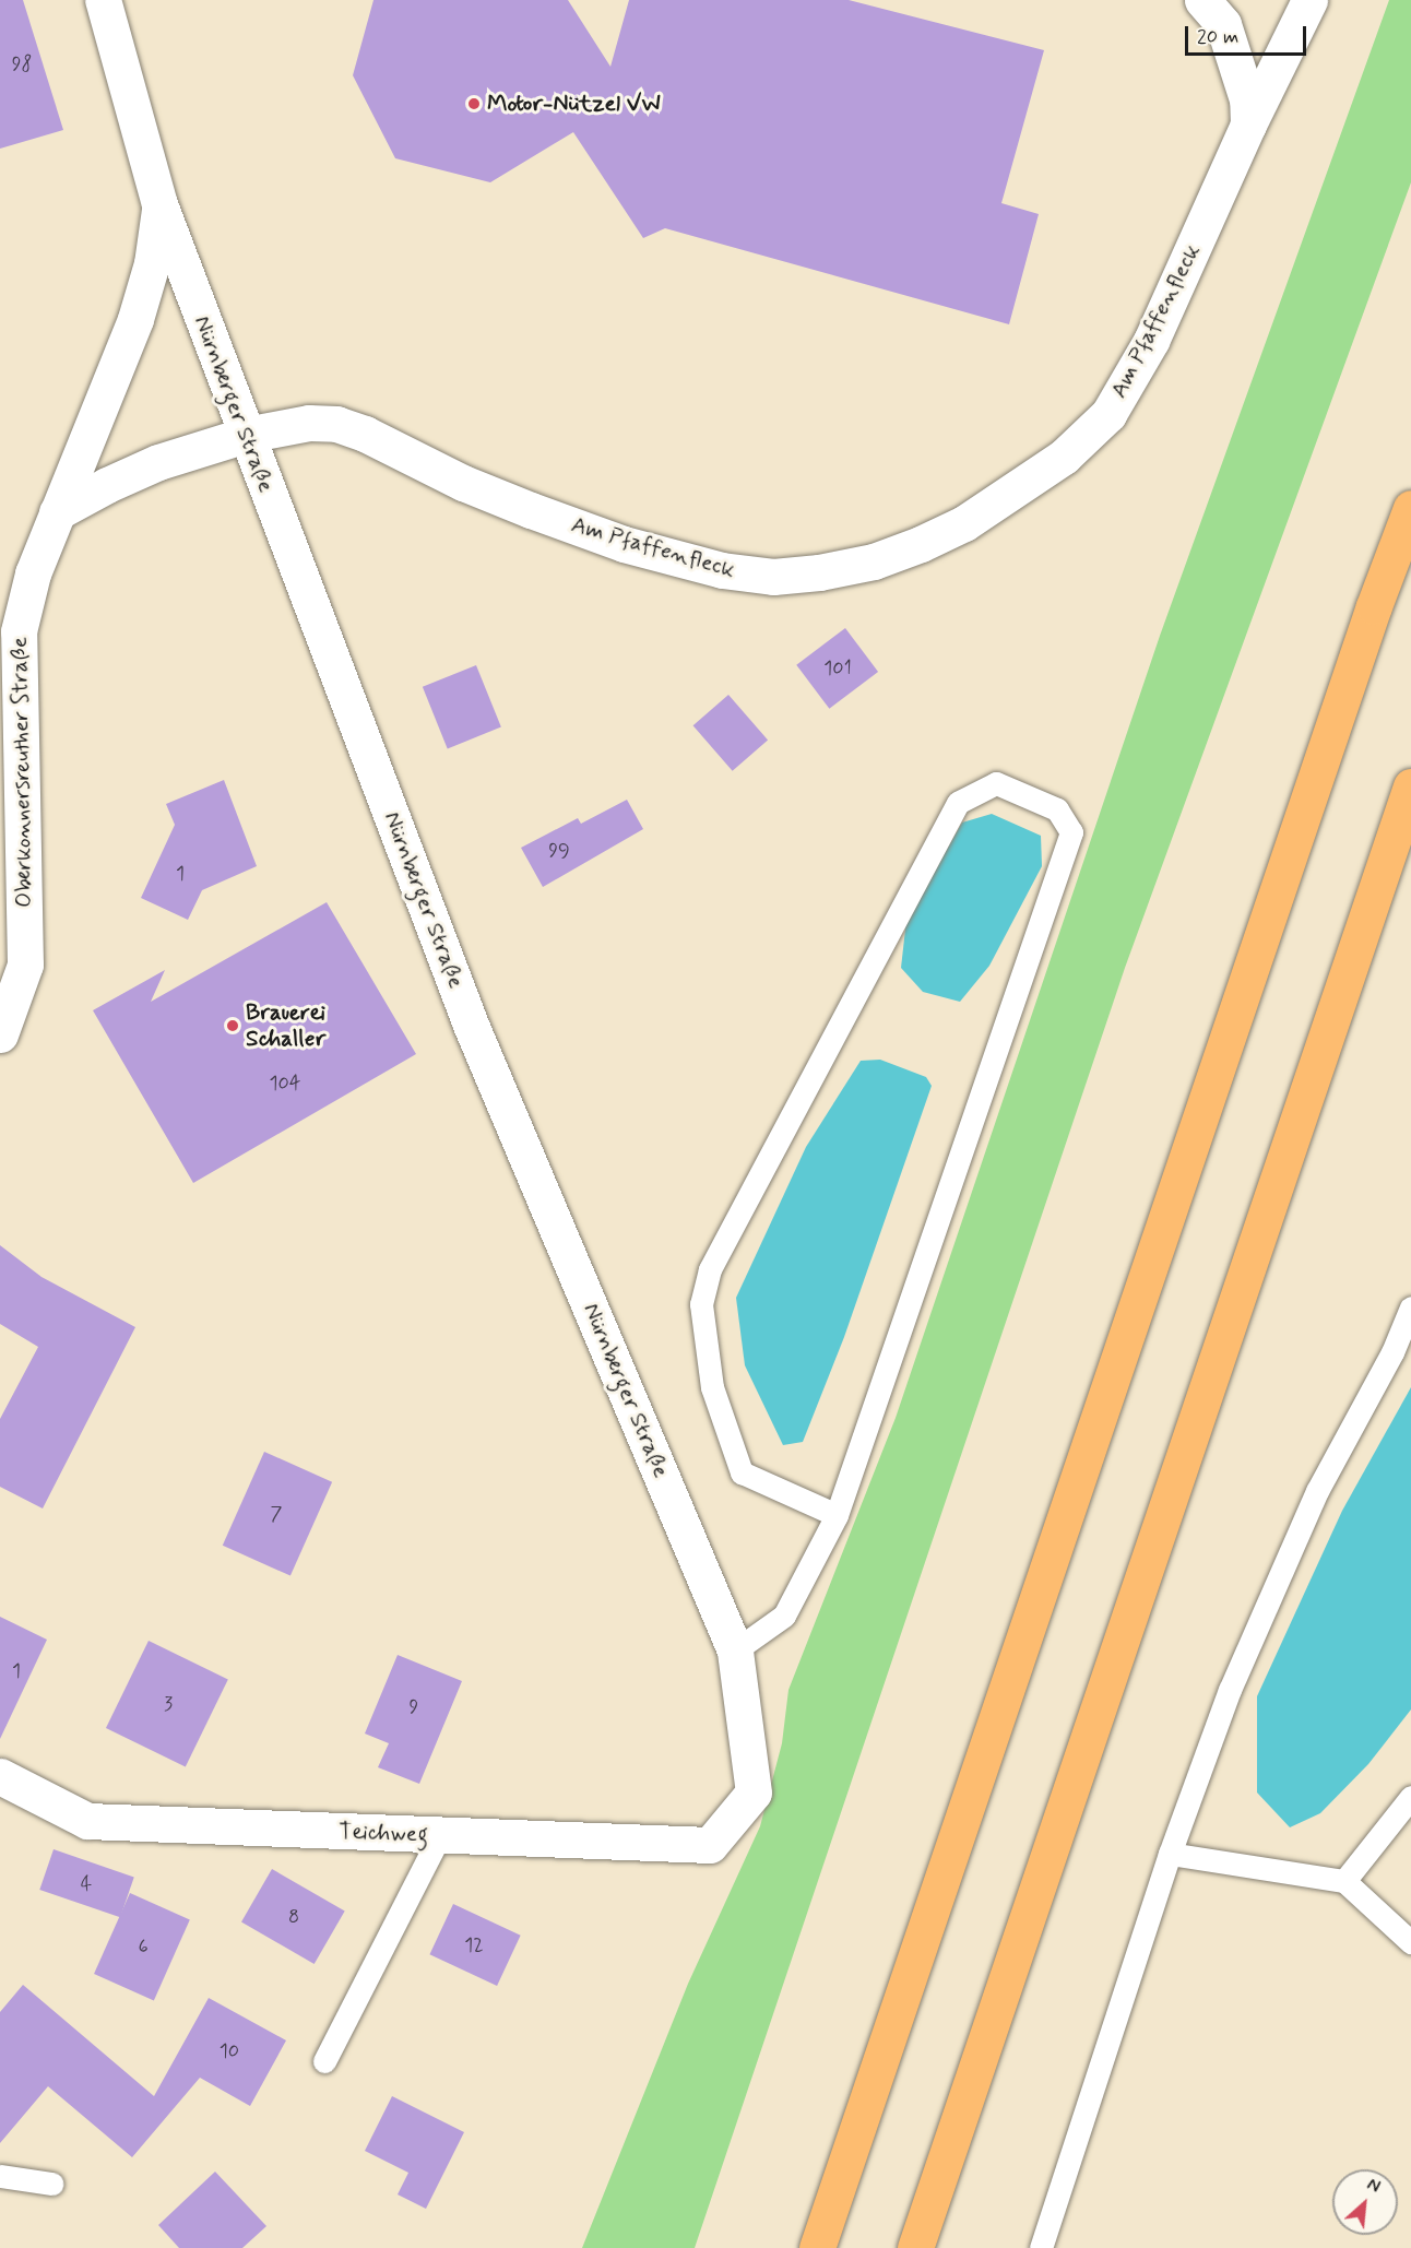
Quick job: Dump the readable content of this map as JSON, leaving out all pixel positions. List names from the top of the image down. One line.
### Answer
{"streets":{"street":["Am Pfaffenfleck","Nürnberger Straße","Oberkonnersreuther Straße","Teichweg"]},"crossings":[["Am Pfaffenfleck","Nürnberger Straße"],["Nürnberger Straße","Oberkonnersreuther Straße"],["Nürnberger Straße","Teichweg"]],"places":["Motor-Nützel VW","Brauerei Schaller"],"house_numbers":["98","101","99","1","104","7","1","3","9","4","8","12","6","10"],"scale_bar":"20 m","north":"top right"}
